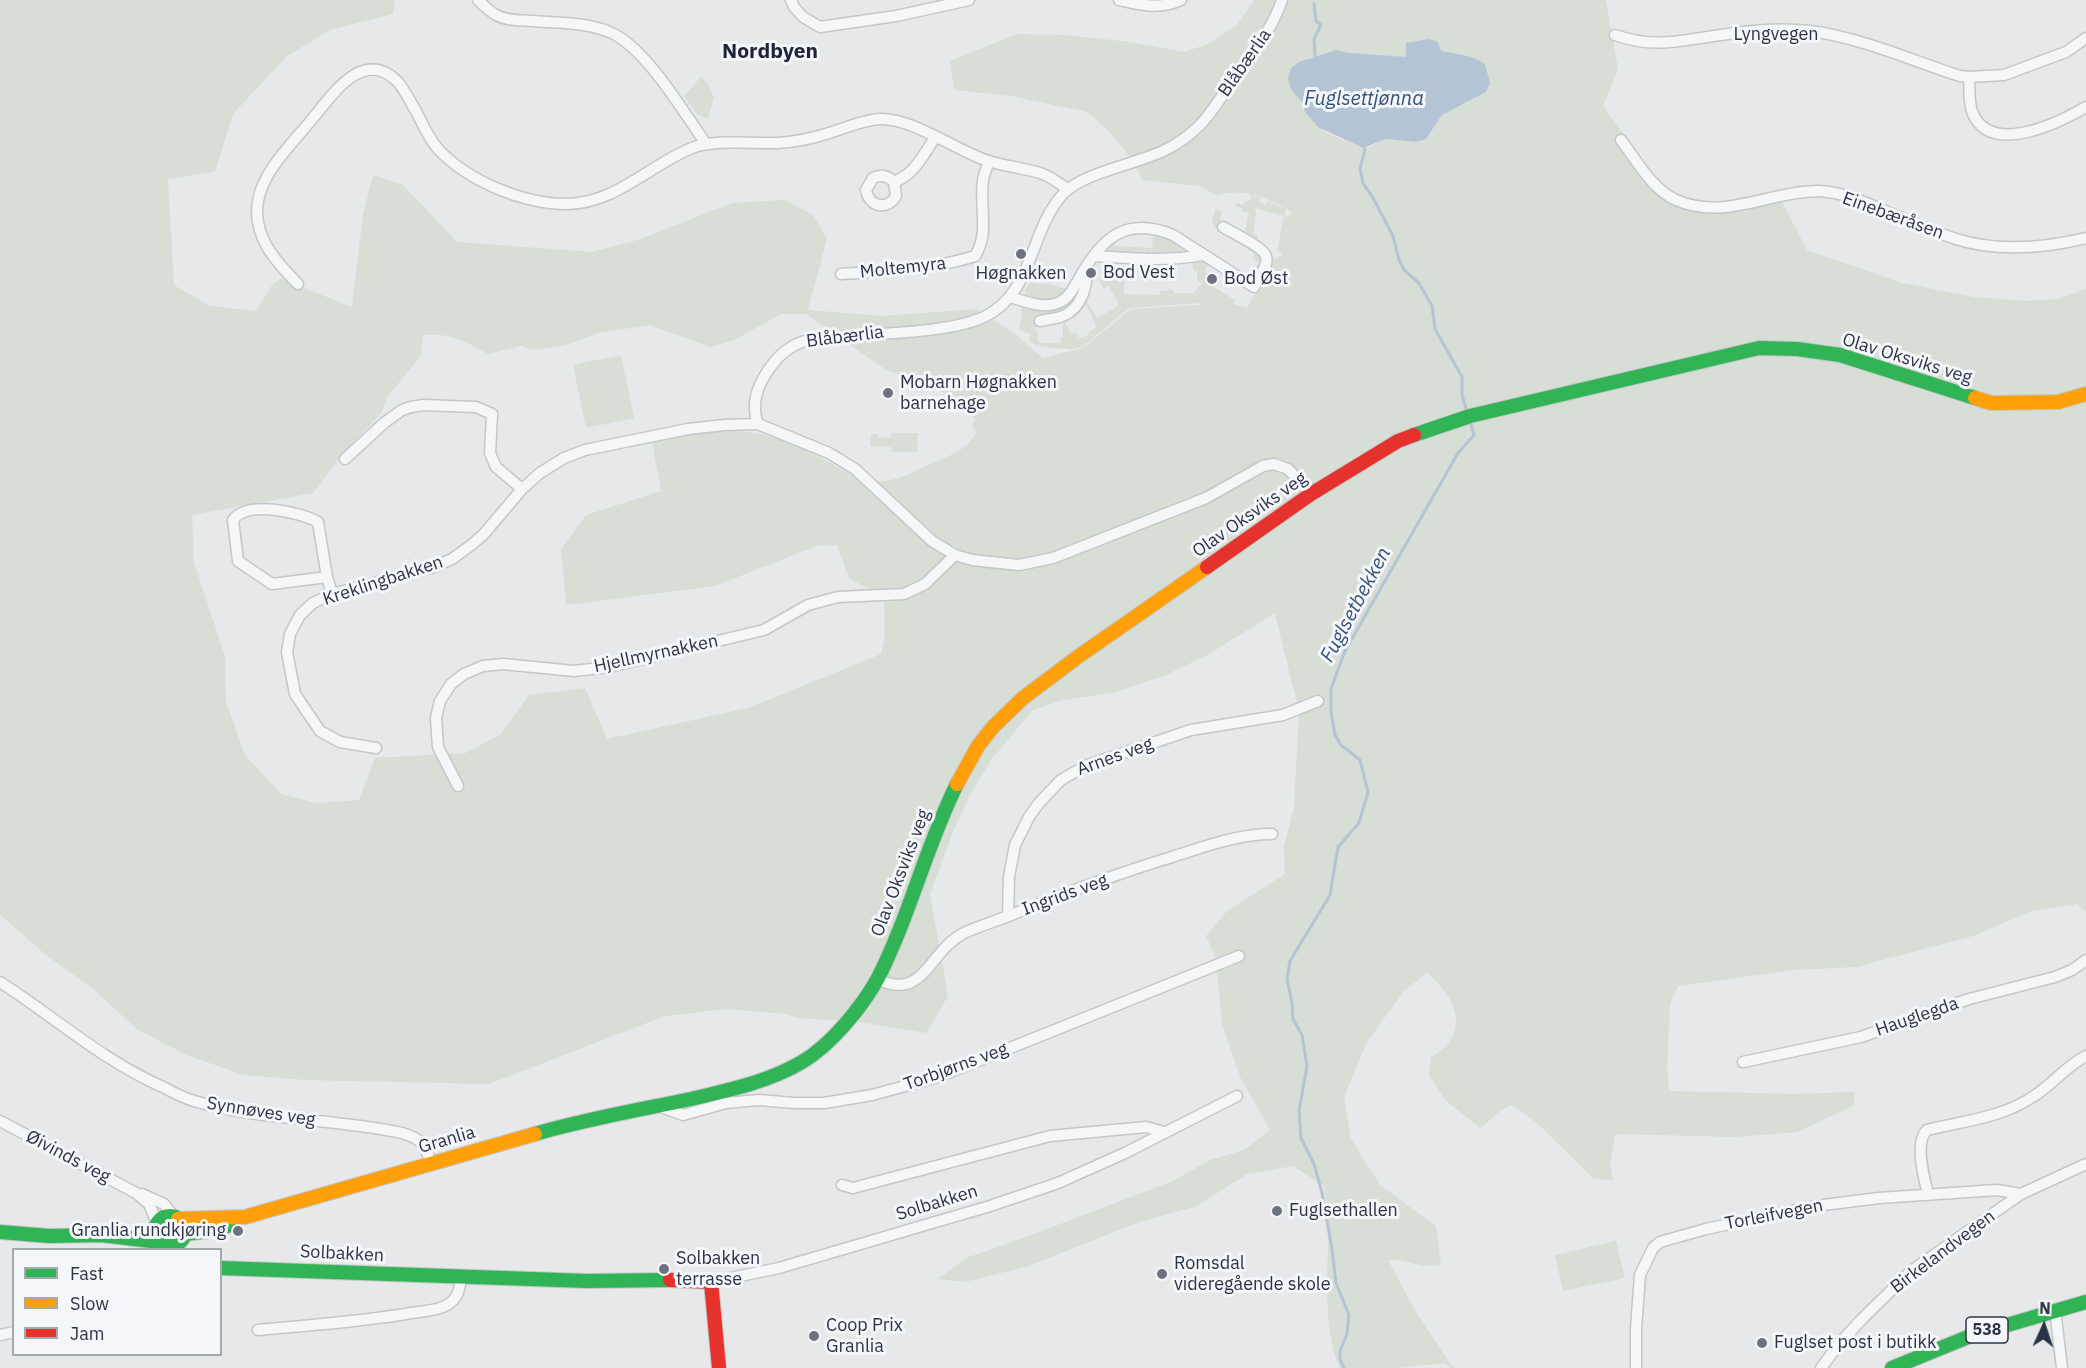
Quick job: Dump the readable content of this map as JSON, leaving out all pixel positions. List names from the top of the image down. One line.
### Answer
{"streets":{"street":["Lyngvegen","Blåbærlia","Einebæråsen","Moltemyra","Olav Oksviks veg","Kreklingbakken","Hjellmyrnakken","Arnes veg","Ingrids veg","Hauglegda","Torbjørns veg","Synnøves veg","Granlia","Øivinds veg","Solbakken","Torleifvegen","Birkelandvegen","538"]},"crossings":[["Blåbærlia","Kreklingbakken"],["Olav Oksviks veg","Ingrids veg"],["Olav Oksviks veg","Torbjørns veg"],["Olav Oksviks veg","Granlia"],["Arnes veg","Ingrids veg"],["Torbjørns veg","Granlia"],["Synnøves veg","Granlia"],["Granlia","Øivinds veg"],["Torleifvegen","Birkelandvegen"]],"districts":["Nordbyen"],"water":["Fuglsettjønna","Fuglsetbekken"],"places":["Høgnakken","Bod Vest","Bod Øst","Mobarn Høgnakken barnehage","Fuglsethallen","Granlia rundkjøring","Solbakken terrasse","Romsdal videregående skole","Coop Prix Granlia","Fuglset post i butikk"],"legend":["Fast","Slow","Jam"],"north":"top"}
